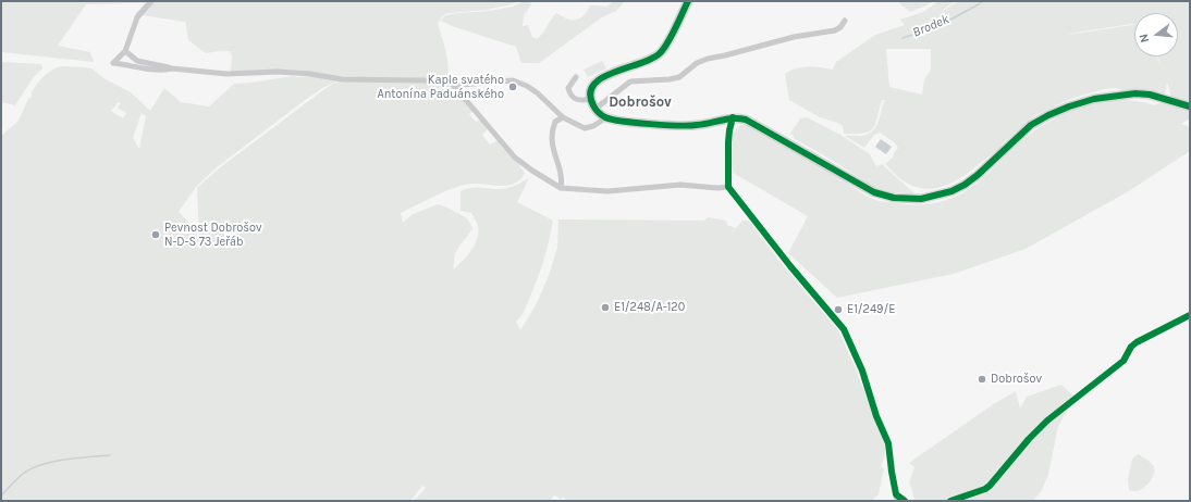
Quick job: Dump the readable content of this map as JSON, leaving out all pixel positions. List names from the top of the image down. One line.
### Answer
{"districts":["Dobrošov"],"water":["Brodek"],"places":["Kaple svatého Antonína Paduánského","Pevnost Dobrošov N-D-S 73 Jeřáb","E1/248/A-120","E1/249/E","Dobrošov"],"north":"left"}
